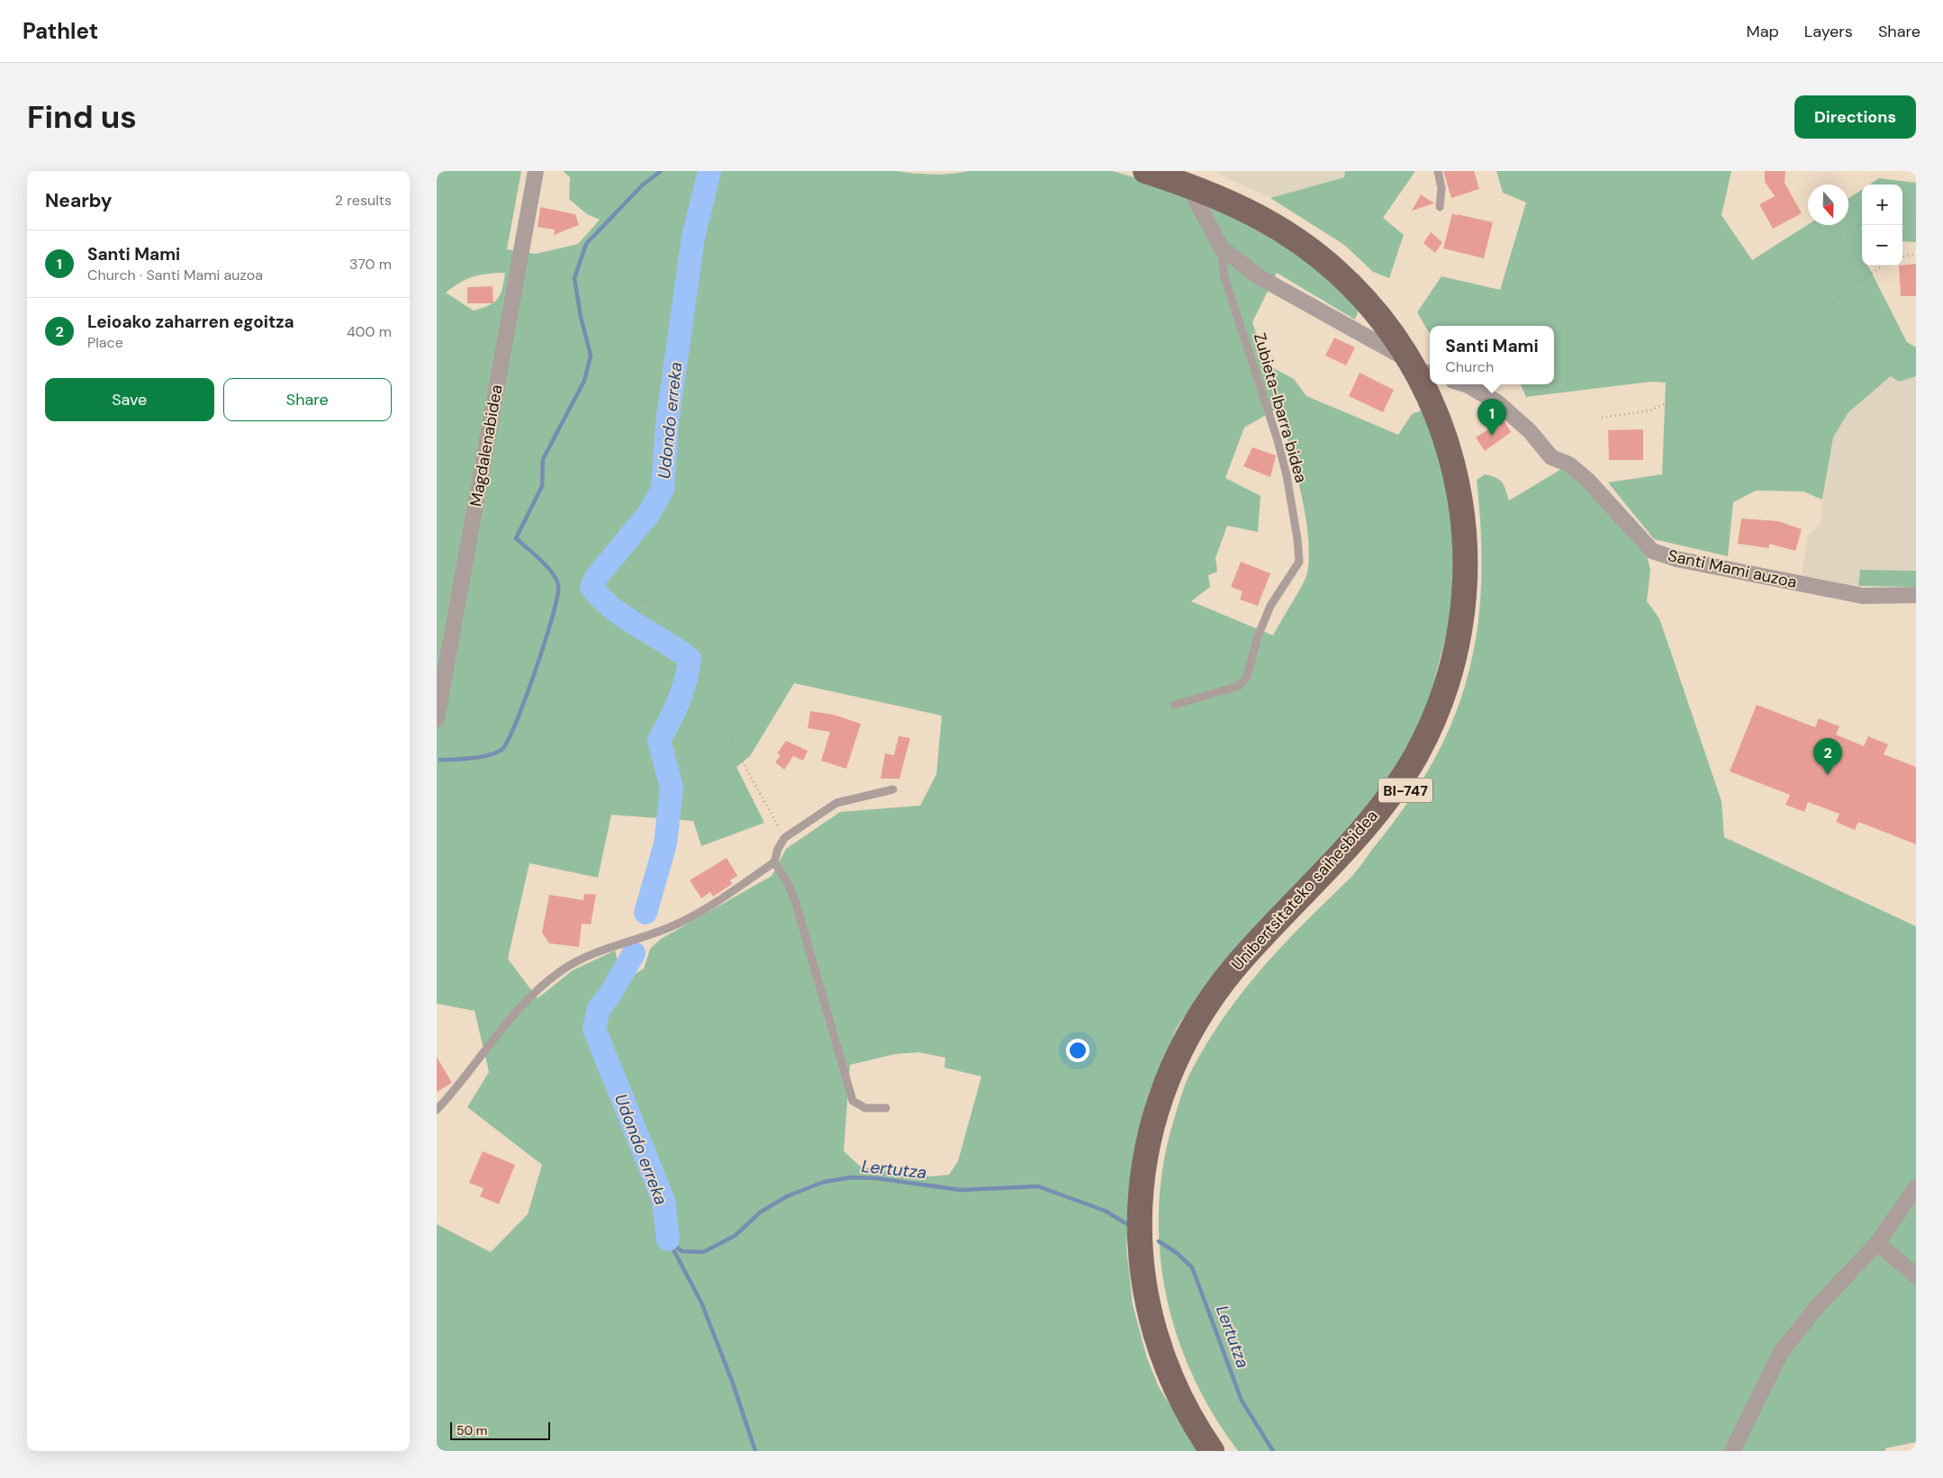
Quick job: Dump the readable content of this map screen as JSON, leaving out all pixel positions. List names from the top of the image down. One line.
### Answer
{"streets":{"main road":["BI-747","Unibertsitateko saihesbidea"],"street":["Magdalenabidea","Santi Mami auzoa"],"lane":["Zubieta-Ibarra bidea"]},"water":["Udondo erreka","Lertutza"],"scale_bar":"50 m","north":"bottom","page":{"header":"Pathlet","nav":["Map","Layers","Share"],"buttons":["Directions",["Save","Share"]],"title":"Find us","heading":["Nearby","2 results"],"map_buttons":["+","−"],"list":[{"mark":"1","name":"Santi Mami","note":"Church · Santi Mami auzoa","value":"370 m"},{"mark":"2","name":"Leioako zaharren egoitza","note":"Place","value":"400 m"}],"popup":["Santi Mami","Church"],"pins":["1","2"],"scale":"50 m"}}
